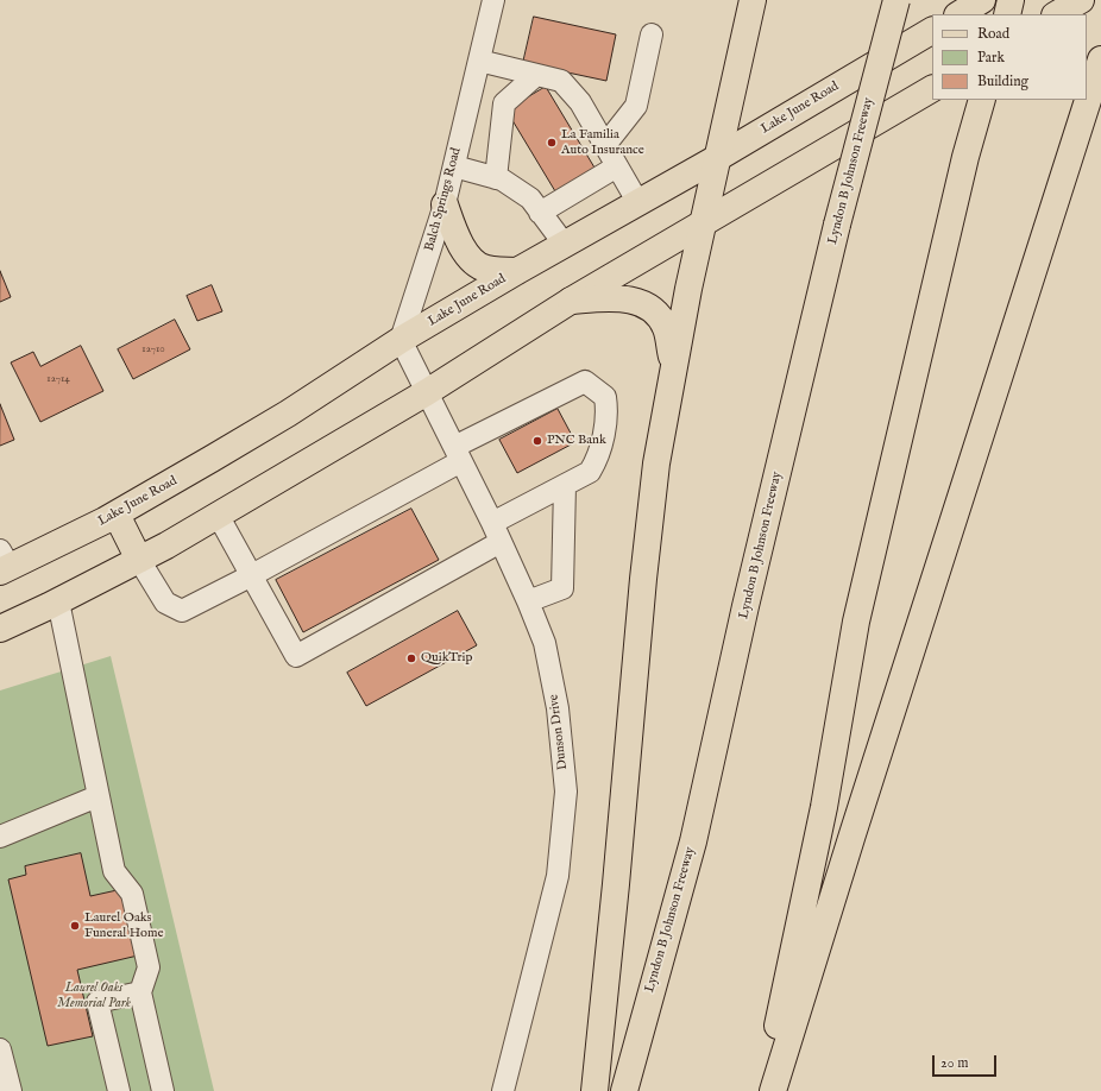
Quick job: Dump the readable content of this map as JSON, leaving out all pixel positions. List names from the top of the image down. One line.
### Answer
{"streets":{"main road":["Lake June Road","Lyndon B Johnson Freeway"],"street":["Balch Springs Road","Dunson Drive"]},"crossings":[["Lake June Road","Balch Springs Road"]],"parks":["Laurel Oaks Memorial Park"],"places":["La Familia Auto Insurance","PNC Bank","QuikTrip","Laurel Oaks Funeral Home"],"house_numbers":["12710","12714"],"legend":["Road","Park","Building"],"scale_bar":"20 m"}
